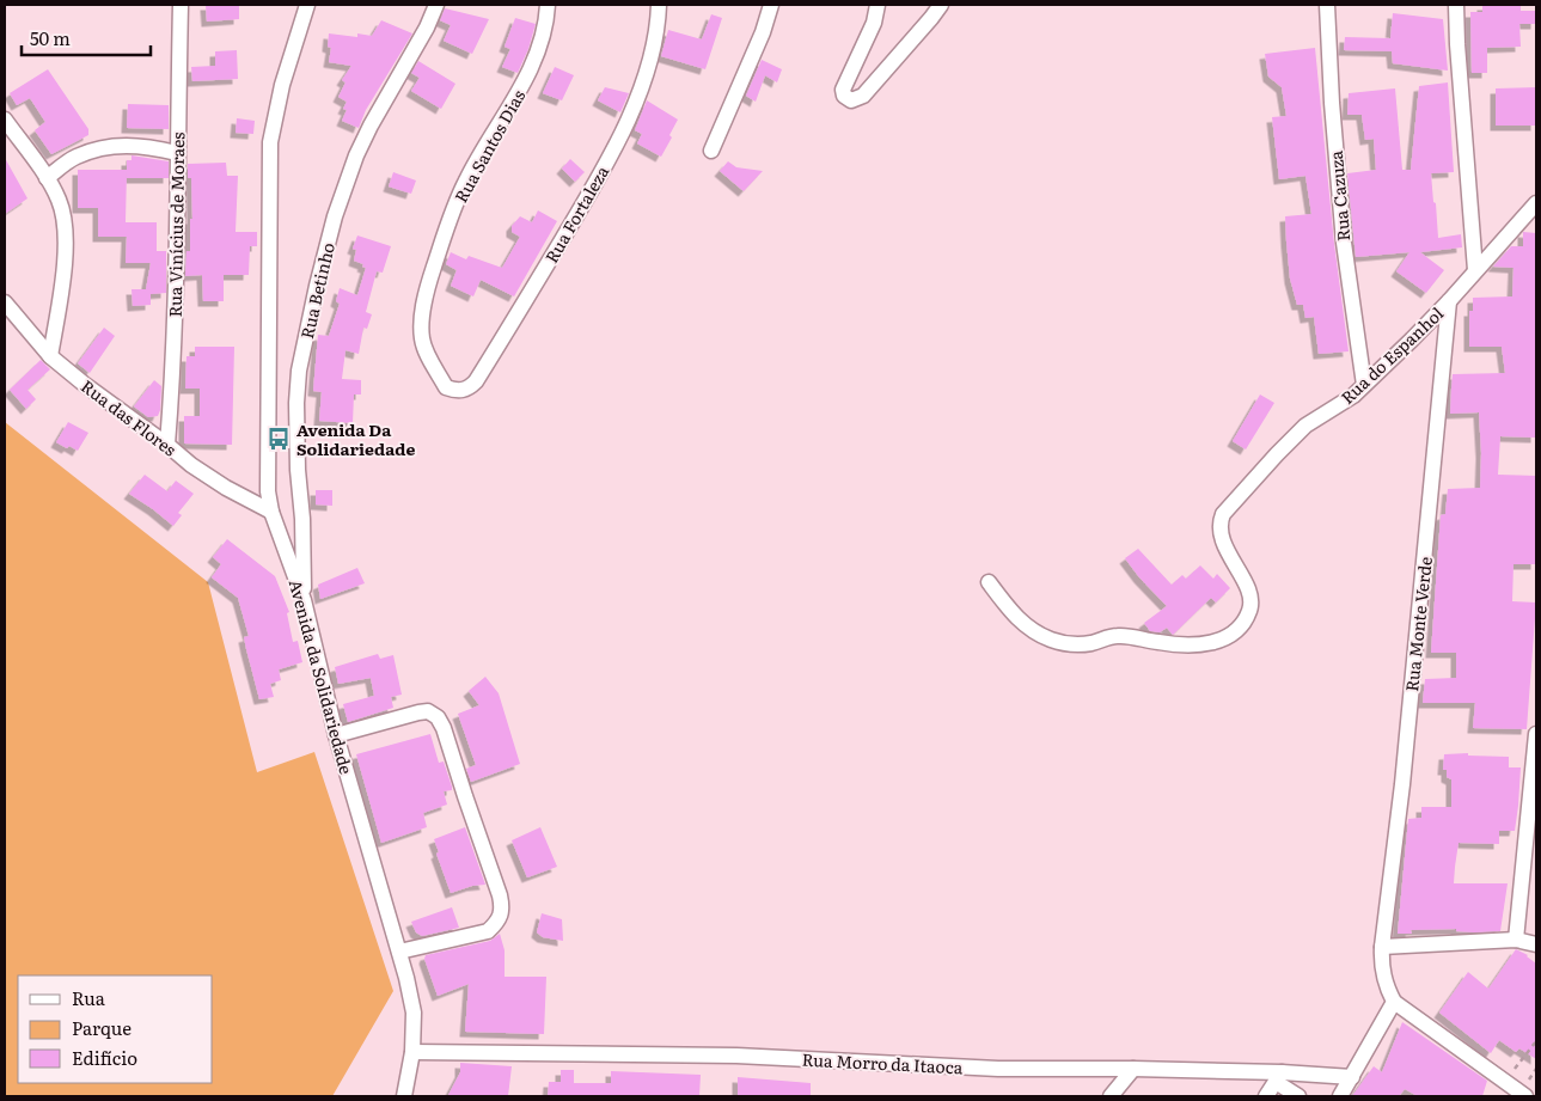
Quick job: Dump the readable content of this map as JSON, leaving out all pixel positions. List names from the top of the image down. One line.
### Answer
{"streets":{"street":["Rua Santos Dias","Rua Cazuza","Rua Fortaleza","Rua Vinícius de Moraes","Rua Betinho","Rua do Espanhol","Rua das Flores","Rua Monte Verde","Avenida da Solidariedade","Rua Morro da Itaoca"]},"crossings":[["Rua Santos Dias","Rua Fortaleza"],["Rua Cazuza","Rua do Espanhol"],["Rua Vinícius de Moraes","Rua das Flores"],["Rua Betinho","Avenida da Solidariedade"],["Rua do Espanhol","Rua Monte Verde"],["Rua das Flores","Avenida da Solidariedade"],["Avenida da Solidariedade","Rua Morro da Itaoca"]],"places":{"bus stop":["Avenida Da Solidariedade"]},"legend":["Rua","Parque","Edifício"],"scale_bar":"50 m"}
